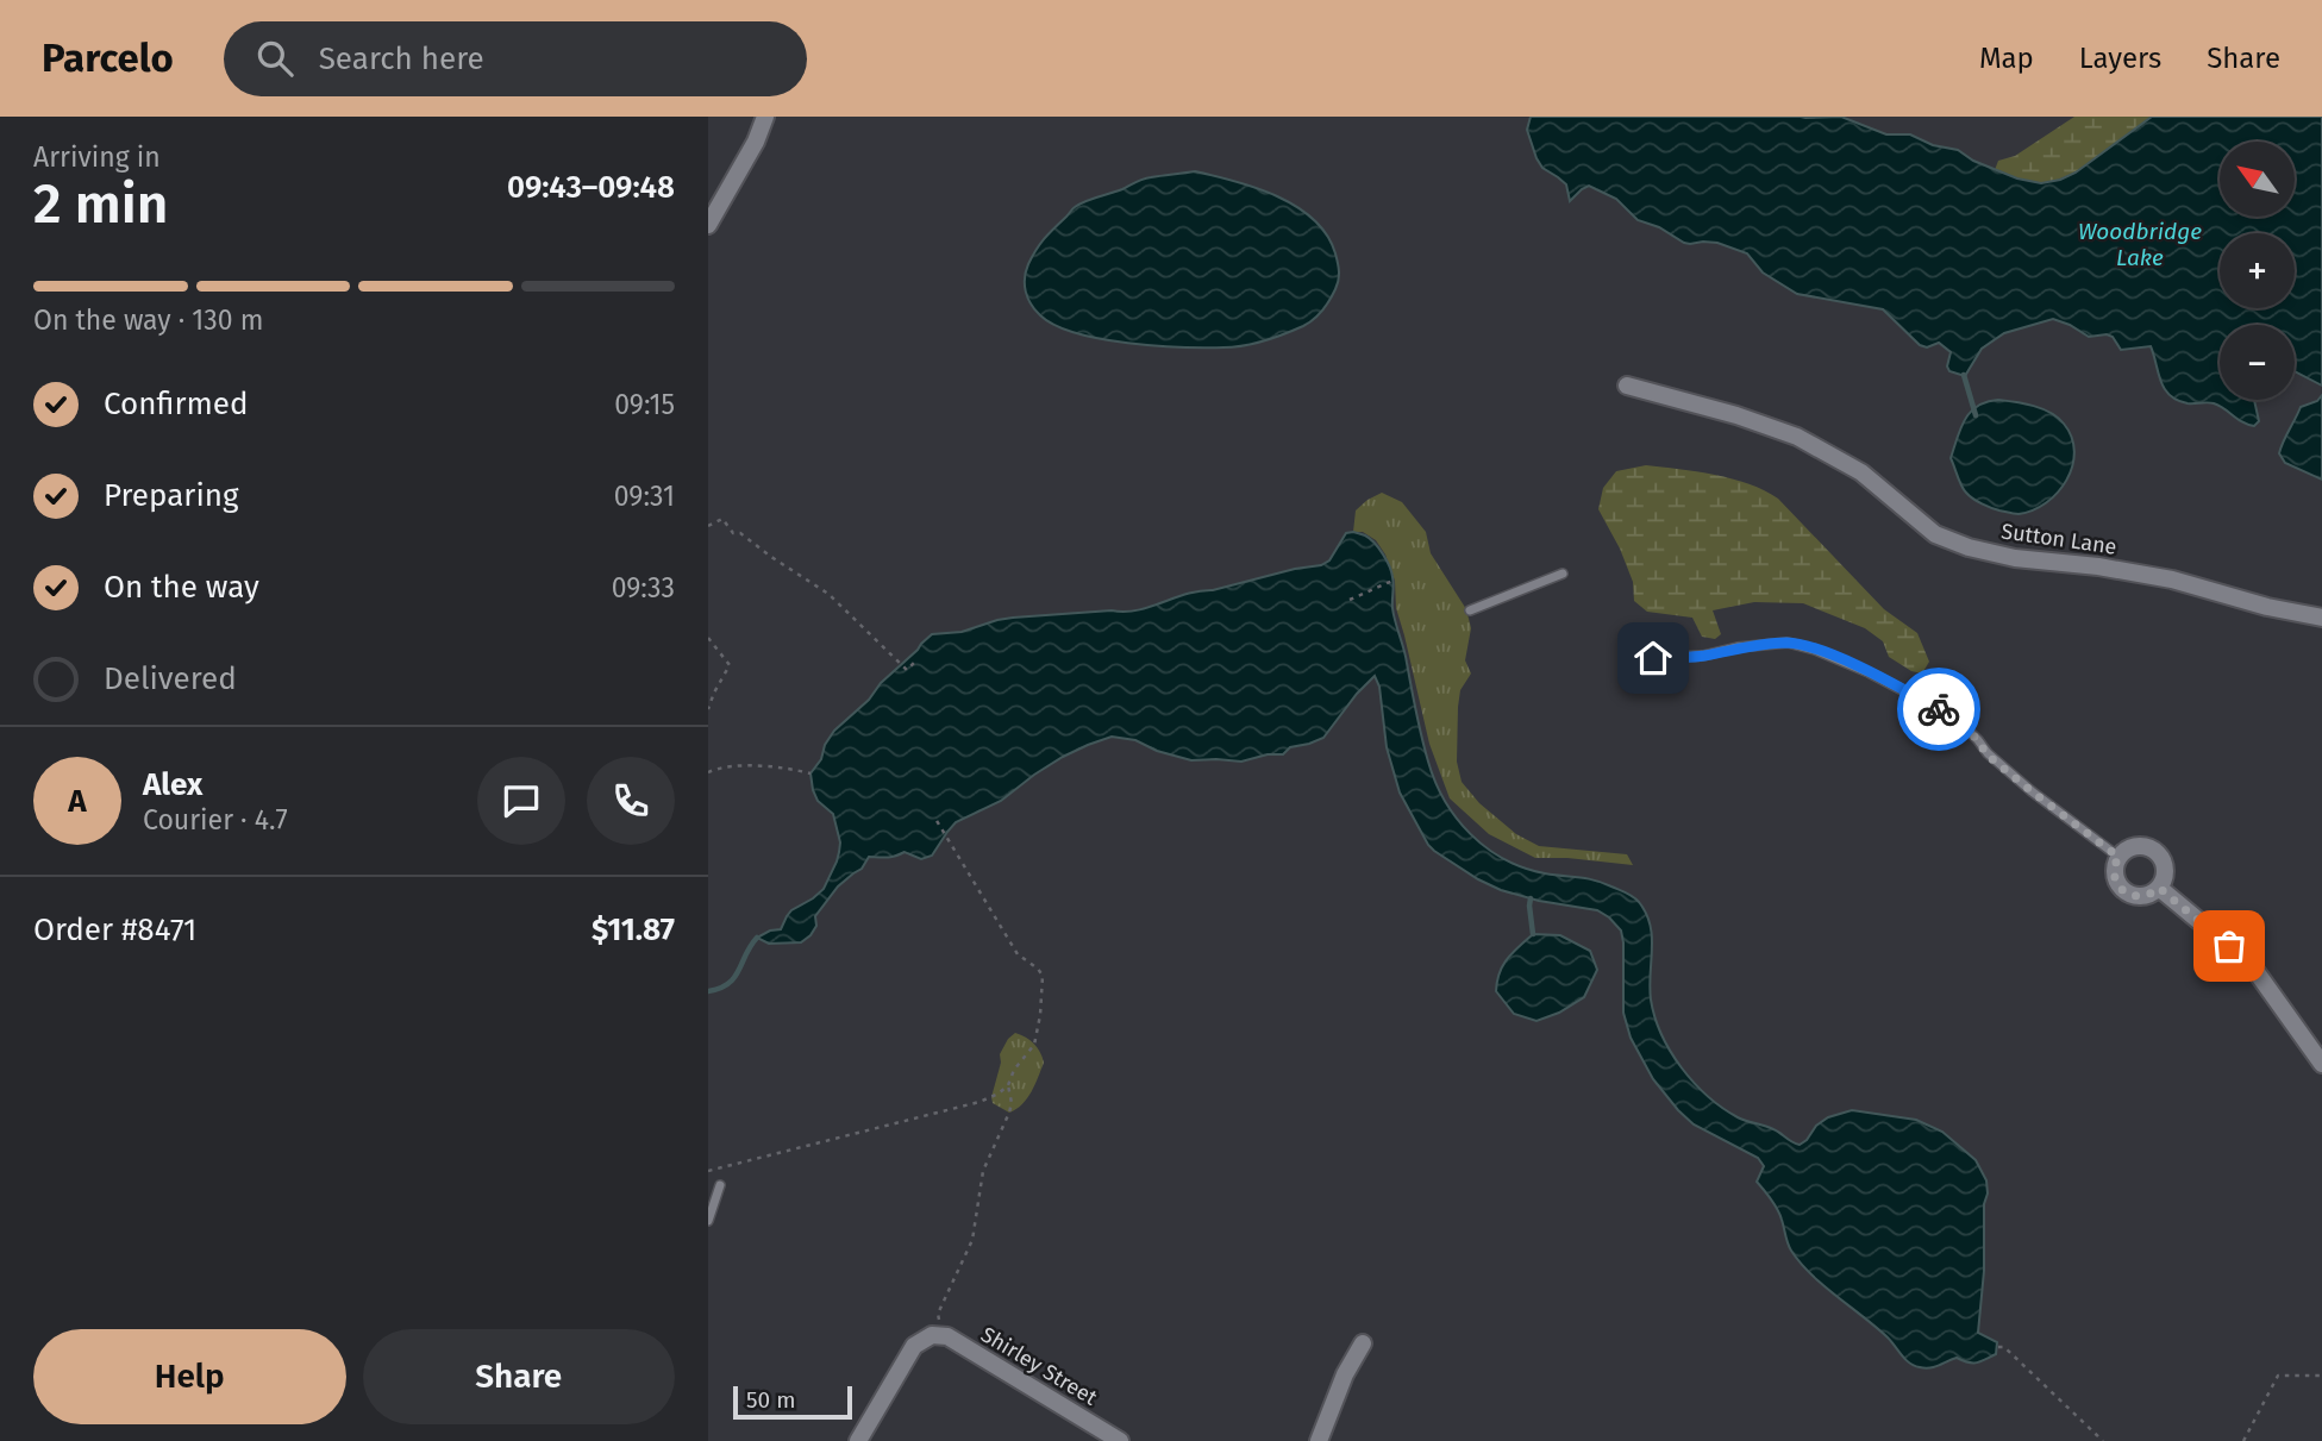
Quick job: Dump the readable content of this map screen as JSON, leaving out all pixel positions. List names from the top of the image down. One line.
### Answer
{"streets":{"street":["Sutton Lane","Shirley Street"]},"water":["Woodbridge Lake"],"scale_bar":"50 m","north":"top left","page":{"header":"Parcelo","search":"Search here","nav":["Map","Layers","Share"],"heading":["2 min","Arriving in","09:43–09:48"],"panel":["Alex","Courier · 4.7","Order #8471","$11.87"],"map_buttons":["+","−"],"bar":"On the way · 130 m","list":[["Confirmed","09:15"],["Preparing","09:31"],["On the way","09:33"],"Delivered"],"round":"A","buttons":["Help","Share"],"scale":"50 m"}}
